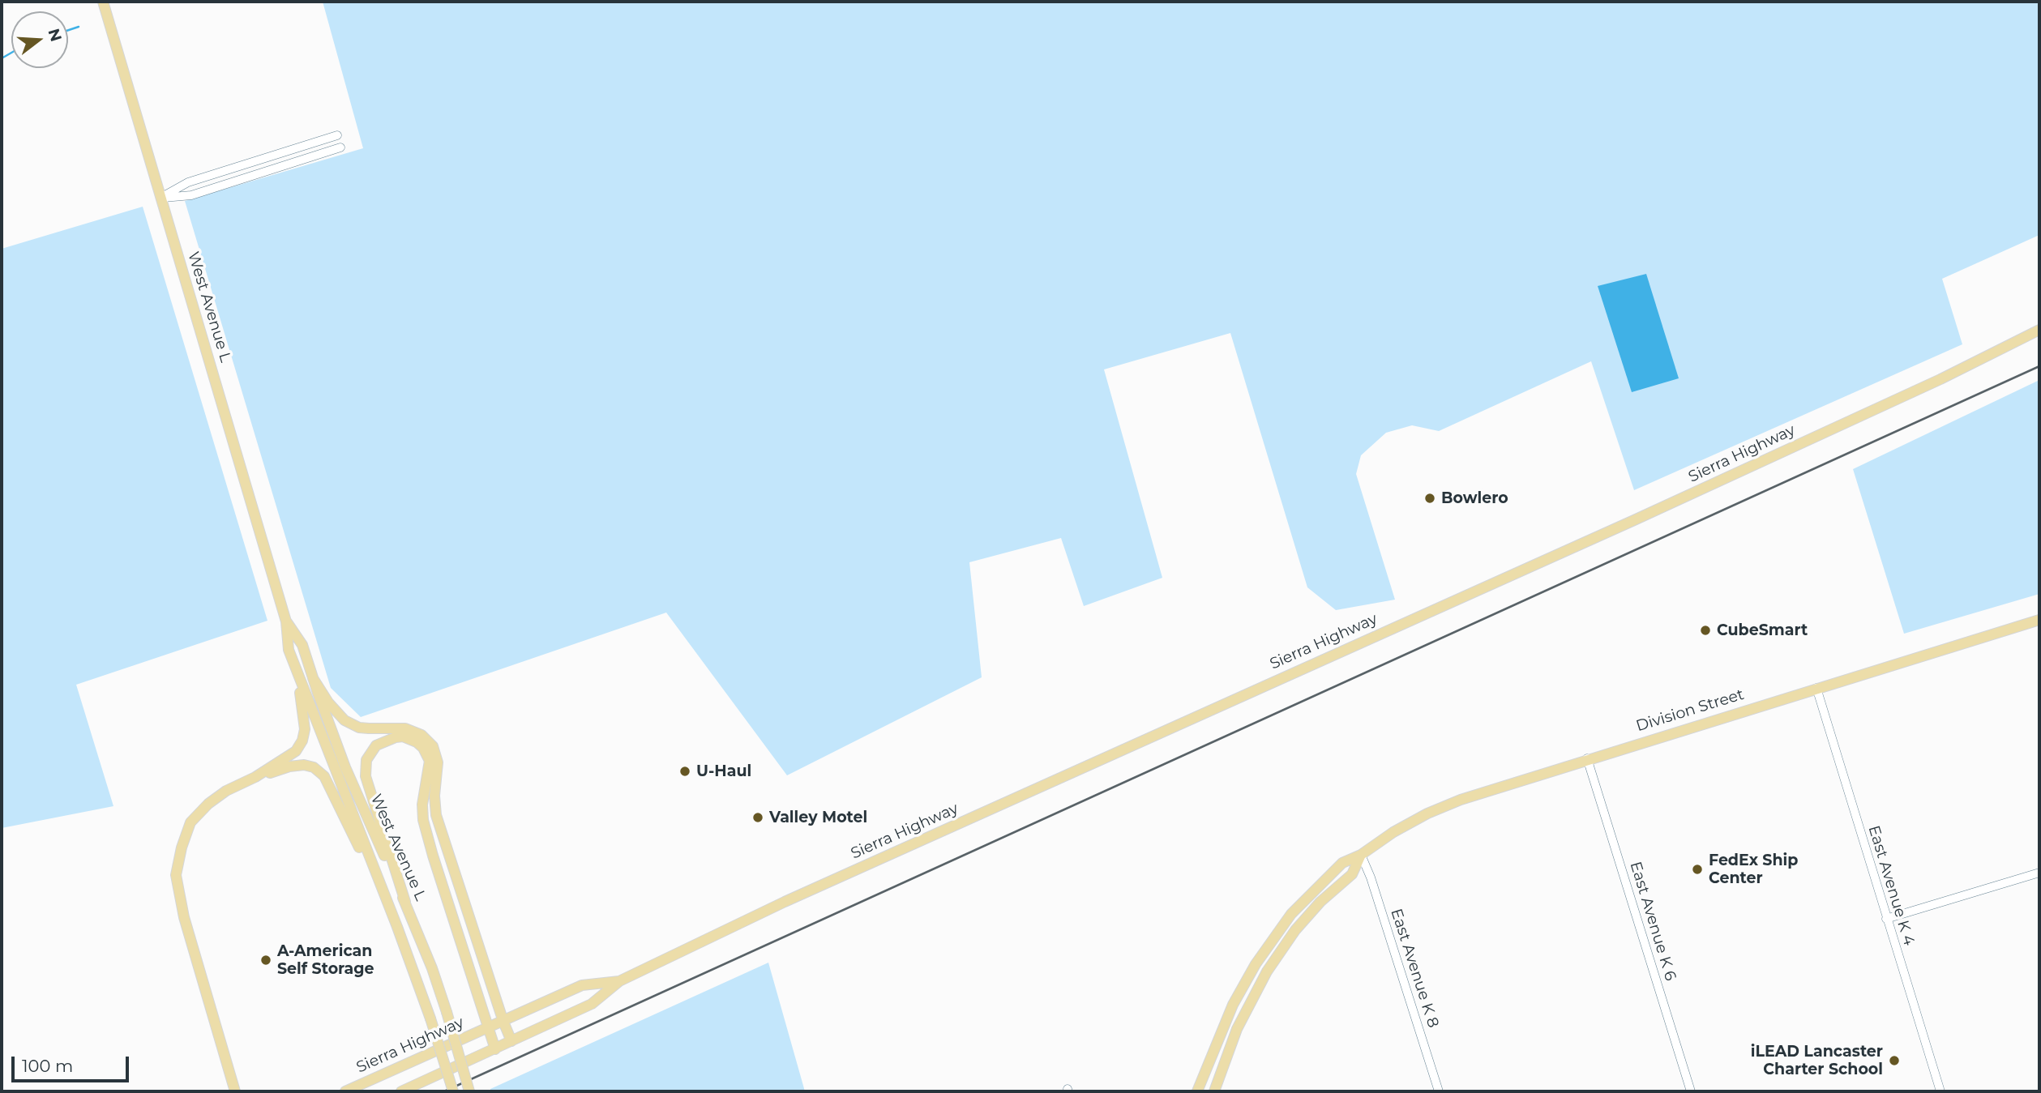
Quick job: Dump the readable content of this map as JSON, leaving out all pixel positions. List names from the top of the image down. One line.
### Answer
{"streets":{"main road":["West Avenue L","Sierra Highway","Division Street"],"street":["East Avenue K 4","East Avenue K 6","East Avenue K 8"]},"crossings":[["Division Street","East Avenue K 4"],["Division Street","East Avenue K 6"],["Division Street","East Avenue K 8"]],"places":["Bowlero","CubeSmart","U-Haul","Valley Motel","FedEx Ship Center","A-American Self Storage","iLEAD Lancaster Charter School"],"scale_bar":"100 m","north":"right"}
